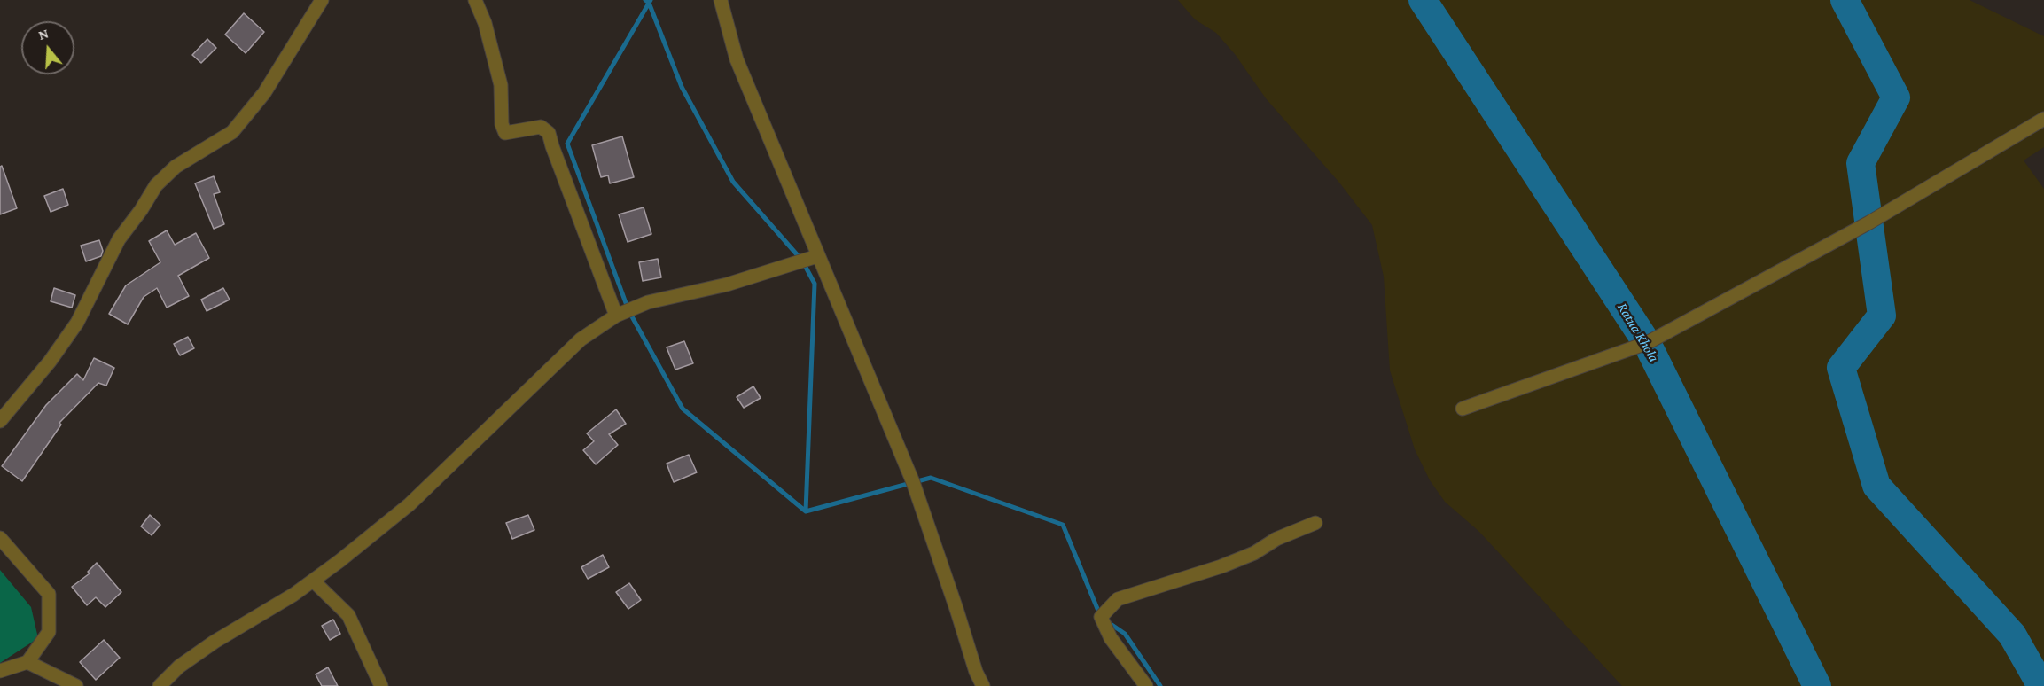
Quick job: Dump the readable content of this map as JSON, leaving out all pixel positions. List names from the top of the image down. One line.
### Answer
{"water":["Ratua Khola"],"north":"top"}
